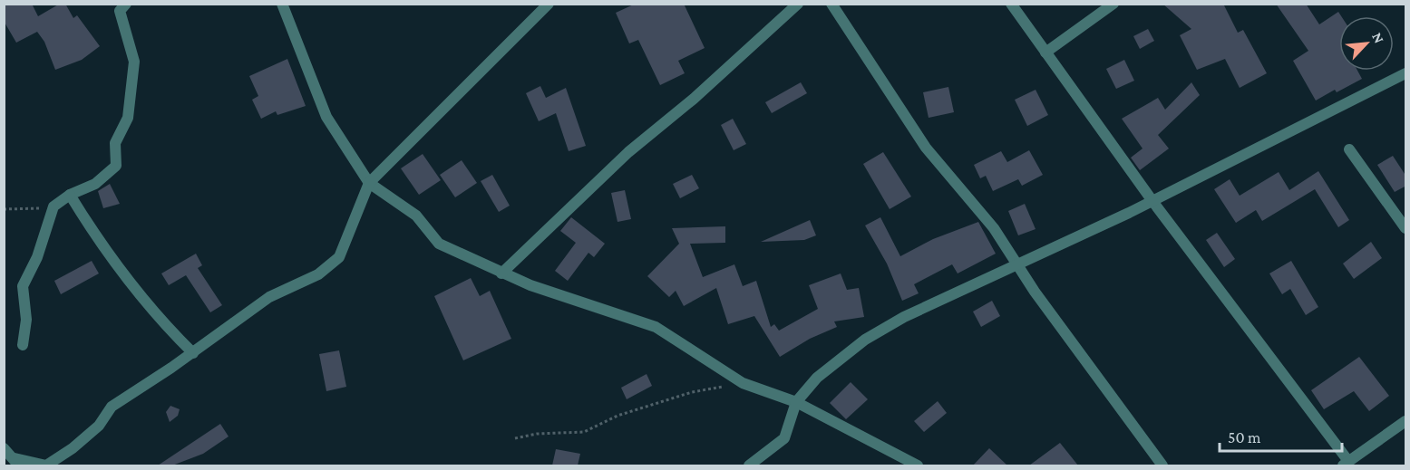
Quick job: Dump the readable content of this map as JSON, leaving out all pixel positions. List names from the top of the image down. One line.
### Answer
{"scale_bar":"50 m","north":"top right"}
